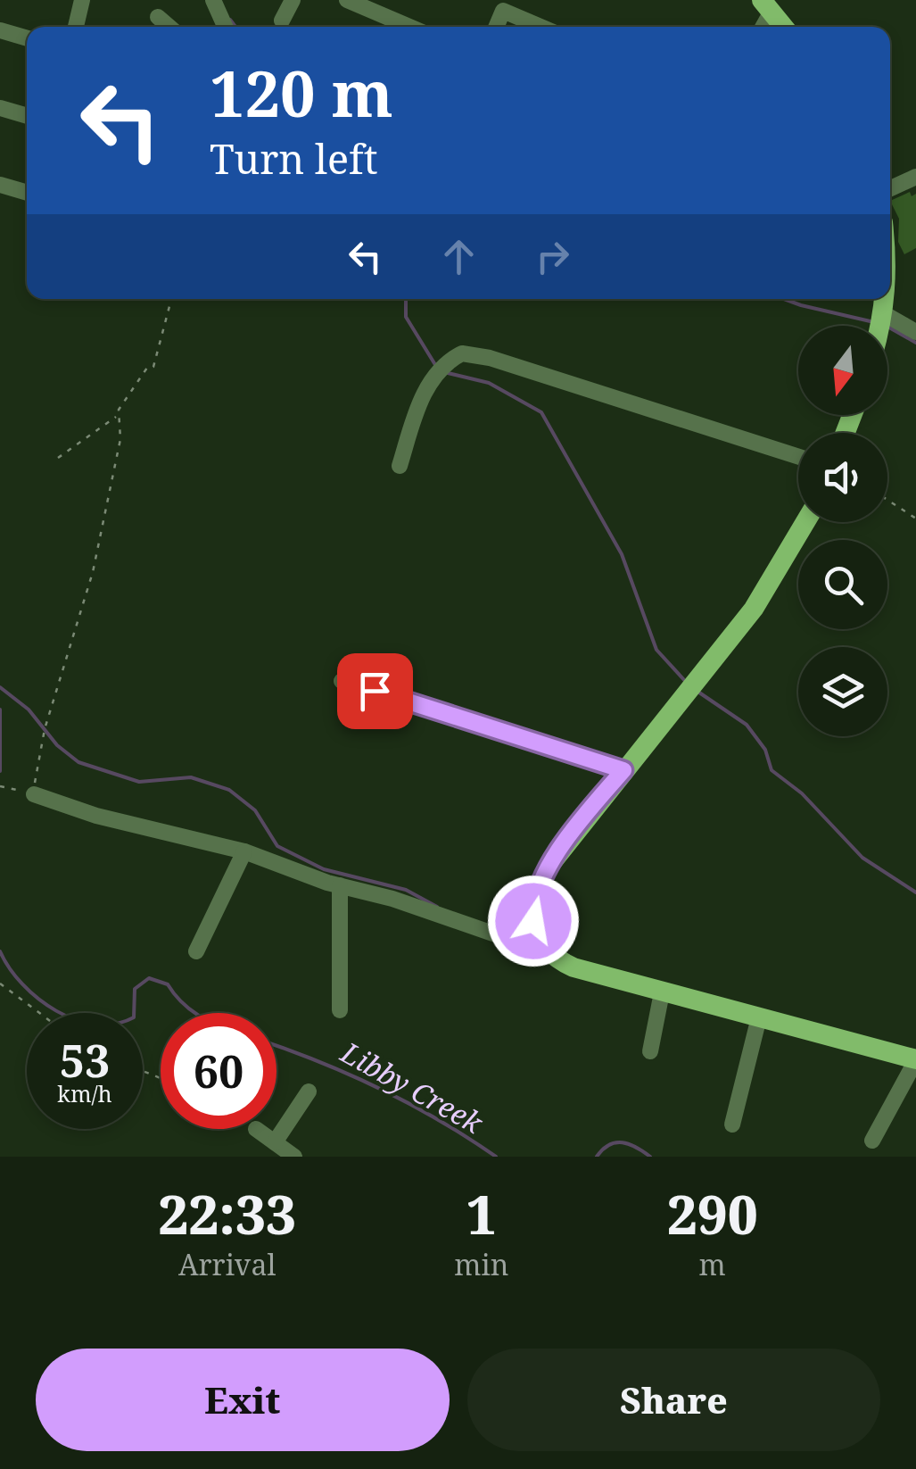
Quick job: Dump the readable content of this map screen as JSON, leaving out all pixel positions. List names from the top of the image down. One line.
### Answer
{"water":["Libby Creek"],"north":"bottom","page":{"turn":["120 m","Turn left"],"speed":"53 km/h","limit":"60","eta":["22:33","Arrival","1","min","290","m"],"buttons":["Exit","Share"]}}
